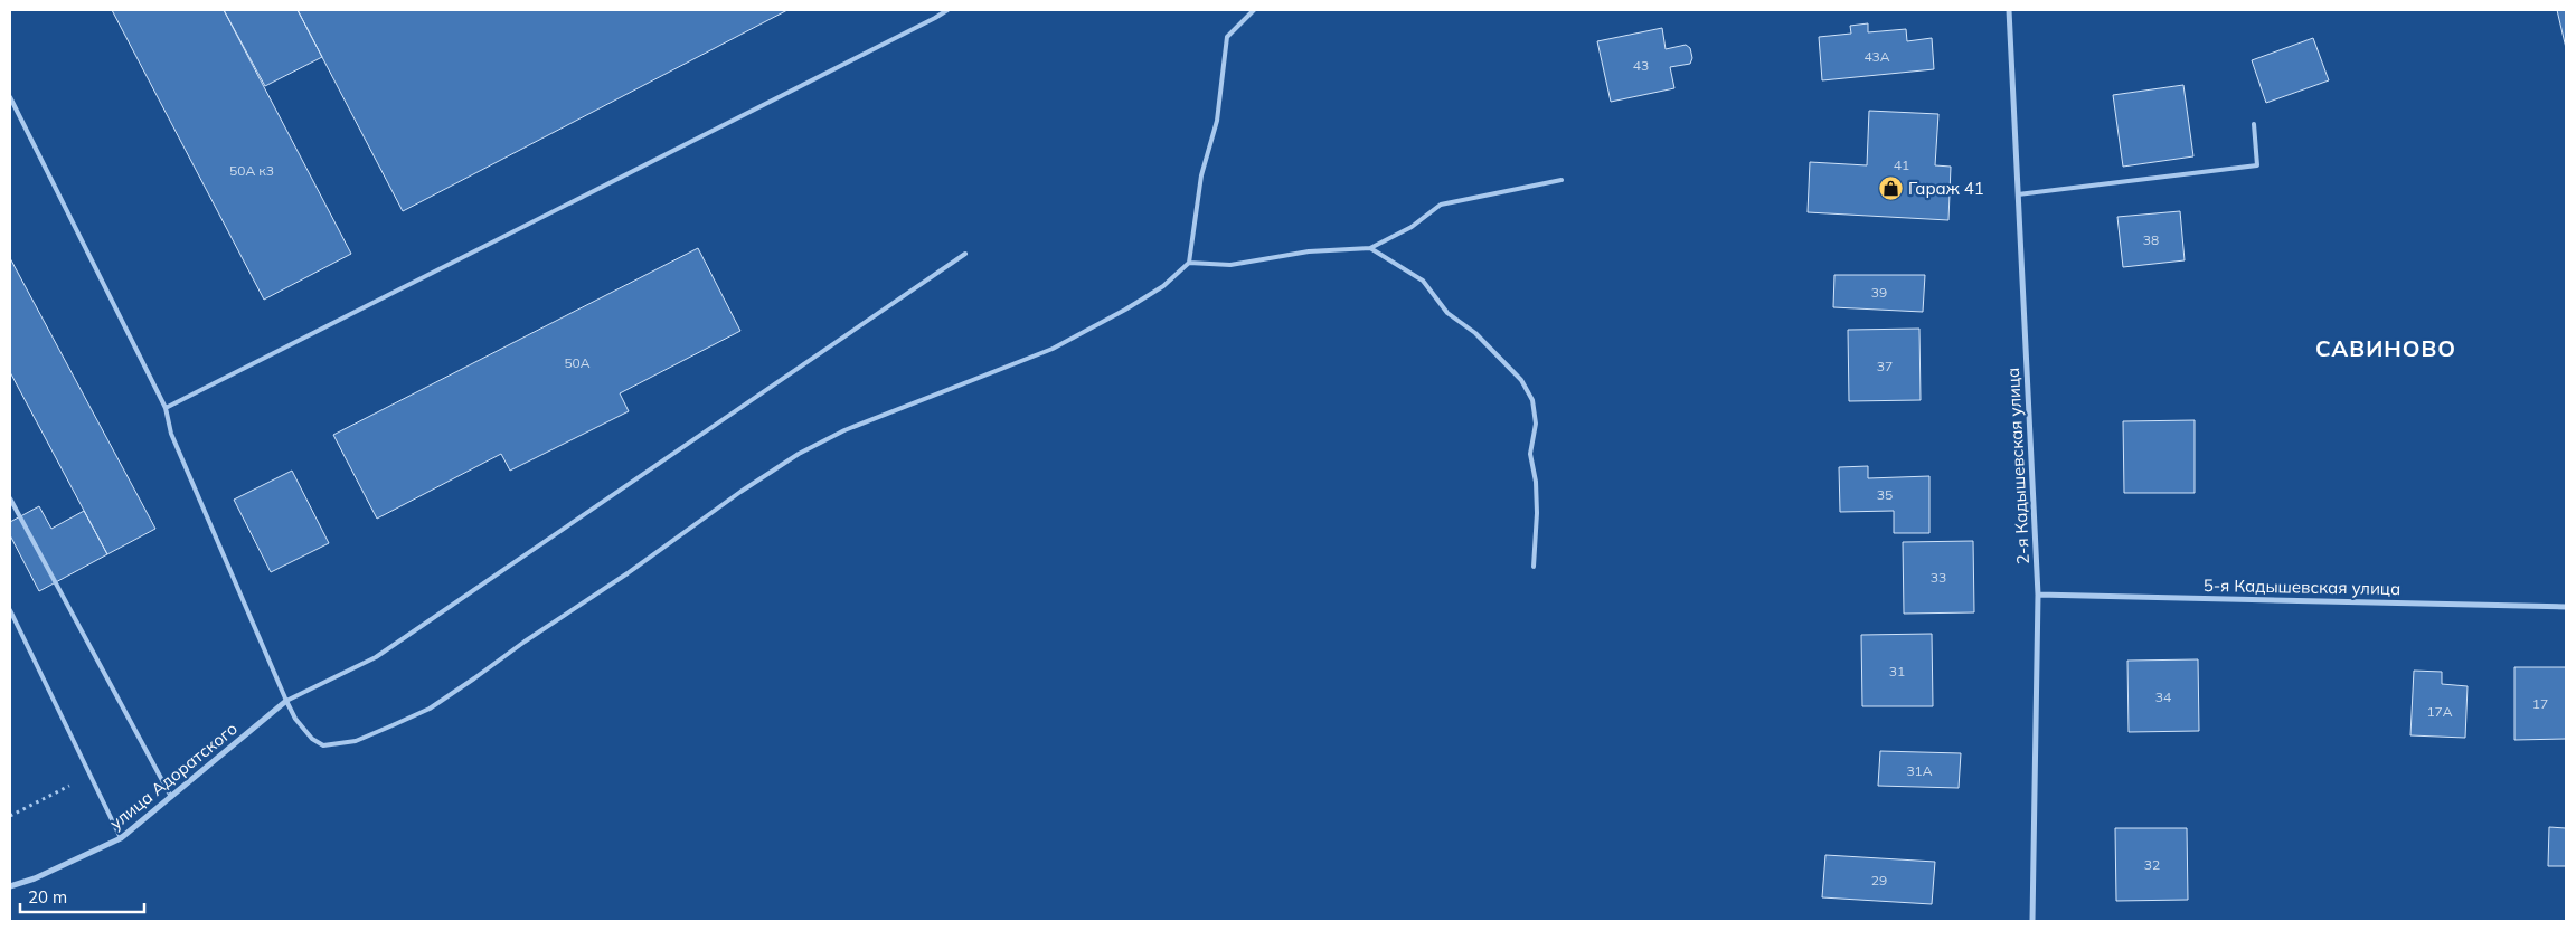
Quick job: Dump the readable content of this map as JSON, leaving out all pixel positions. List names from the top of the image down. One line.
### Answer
{"streets":{"street":["2-я Кадышевская улица","5-я Кадышевская улица","улица Адоратского"]},"crossings":[["2-я Кадышевская улица","5-я Кадышевская улица"]],"districts":["САВИНОВО"],"places":{"shop":["Гараж 41"]},"house_numbers":["43А","43","41","50А к3","38","39","50А","37","35","33","31","34","17","17А","31А","32","29"],"scale_bar":"20 m"}
